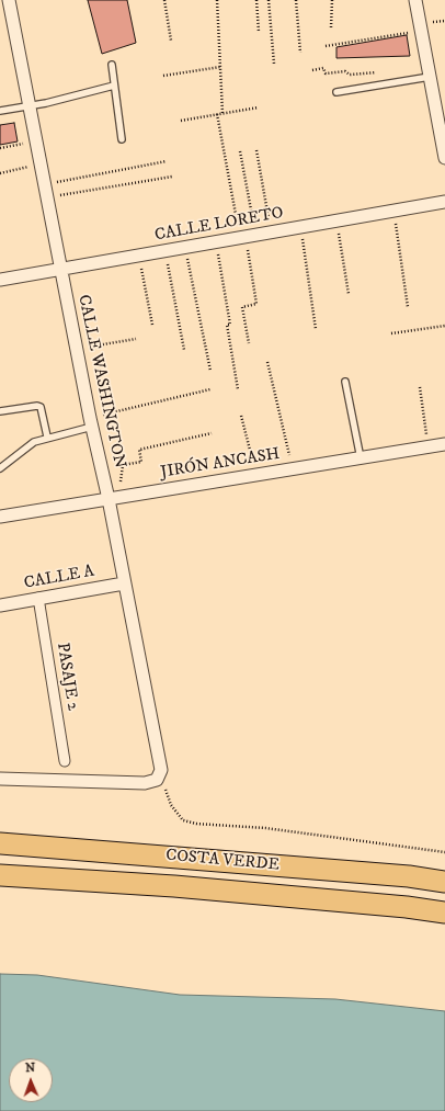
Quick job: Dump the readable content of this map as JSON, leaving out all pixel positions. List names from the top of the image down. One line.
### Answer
{"streets":{"highway":["COSTA VERDE"],"street":["CALLE LORETO","CALLE WASHINGTON","JIRÓN ANCASH","CALLE A","PASAJE 2"]},"crossings":[["CALLE LORETO","CALLE WASHINGTON"],["CALLE WASHINGTON","JIRÓN ANCASH"],["CALLE WASHINGTON","CALLE A"],["CALLE A","PASAJE 2"]],"north":"top"}
